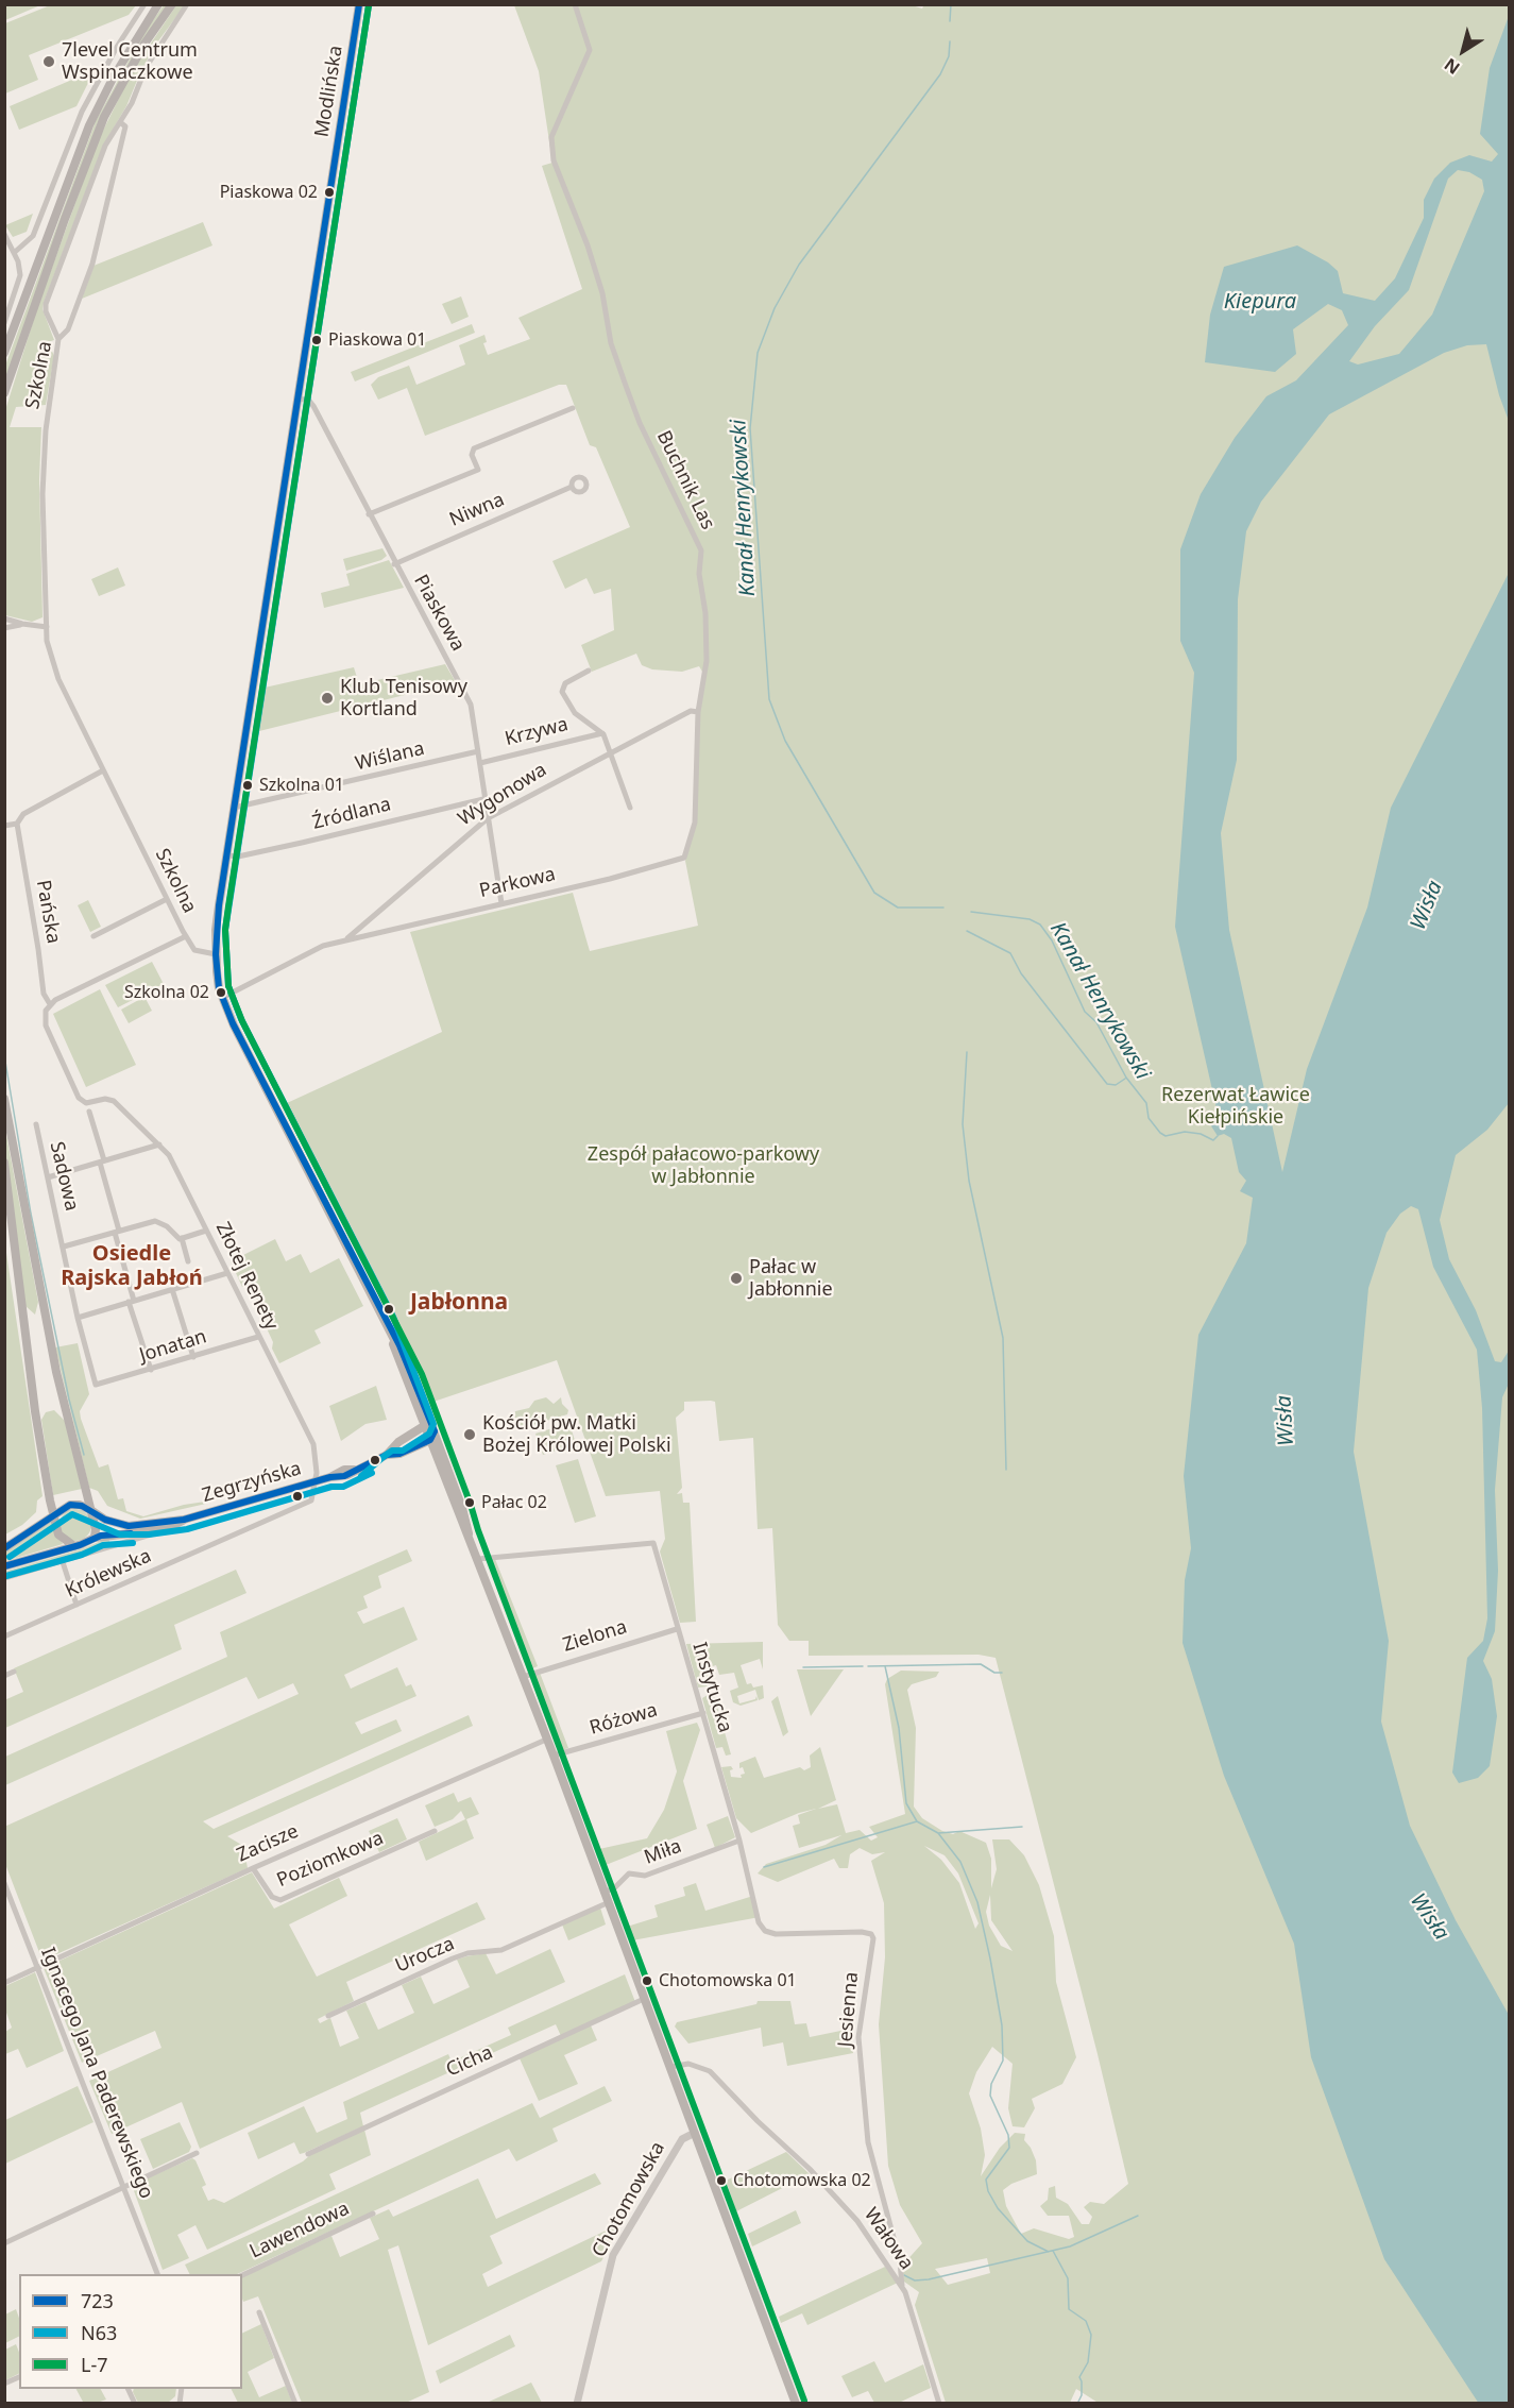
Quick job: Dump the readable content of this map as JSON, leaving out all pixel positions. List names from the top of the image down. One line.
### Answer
{"streets":{"main road":["Modlińska","Zegrzyńska"],"street":["Szkolna","Buchnik Las","Niwna","Piaskowa","Krzywa","Wiślana","Wygonowa","Źródlana","Parkowa","Pańska","Sadowa","Złotej Renety","Jonatan","Królewska","Zielona","Instytucka","Różowa","Zacisze","Miła","Poziomkowa","Urocza","Jesienna","Cicha","Ignacego Jana Paderewskiego","Chotomowska","Lawendowa","Wałowa"]},"crossings":[["Modlińska","Szkolna"],["Modlińska","Piaskowa"],["Modlińska","Wiślana"],["Modlińska","Źródlana"],["Modlińska","Parkowa"],["Modlińska","Zegrzyńska"],["Modlińska","Zielona"],["Modlińska","Instytucka"],["Modlińska","Różowa"],["Modlińska","Zacisze"],["Modlińska","Miła"],["Modlińska","Urocza"],["Modlińska","Cicha"],["Modlińska","Chotomowska"],["Modlińska","Wałowa"],["Buchnik Las","Wygonowa"],["Buchnik Las","Parkowa"],["Niwna","Piaskowa"],["Piaskowa","Krzywa"],["Piaskowa","Wiślana"],["Piaskowa","Wygonowa"],["Piaskowa","Źródlana"],["Piaskowa","Parkowa"],["Krzywa","Wygonowa"],["Wygonowa","Parkowa"],["Pańska","Złotej Renety"],["Sadowa","Jonatan"],["Złotej Renety","Jonatan"],["Złotej Renety","Zegrzyńska"],["Złotej Renety","Królewska"],["Zegrzyńska","Królewska"],["Zielona","Instytucka"],["Instytucka","Różowa"],["Instytucka","Miła"],["Instytucka","Jesienna"],["Zacisze","Poziomkowa"],["Zacisze","Ignacego Jana Paderewskiego"],["Miła","Jesienna"],["Jesienna","Wałowa"]],"districts":["Osiedle Rajska Jabłoń","Jabłonna"],"water":["Kiepura","Kanał Henrykowski","Wisła"],"parks":["Rezerwat Ławice Kiełpińskie","Zespół pałacowo-parkowy w Jabłonnie"],"places":["7level Centrum Wspinaczkowe","Piaskowa 02","Piaskowa 01","Klub Tenisowy Kortland","Szkolna 01","Szkolna 02","Pałac w Jabłonnie","Kościół pw. Matki Bożej Królowej Polski","Pałac 02","Chotomowska 01","Chotomowska 02"],"lines":["transit line 723","transit line N63","transit line L-7"],"legend":["723","N63","L-7"],"north":"bottom left"}
